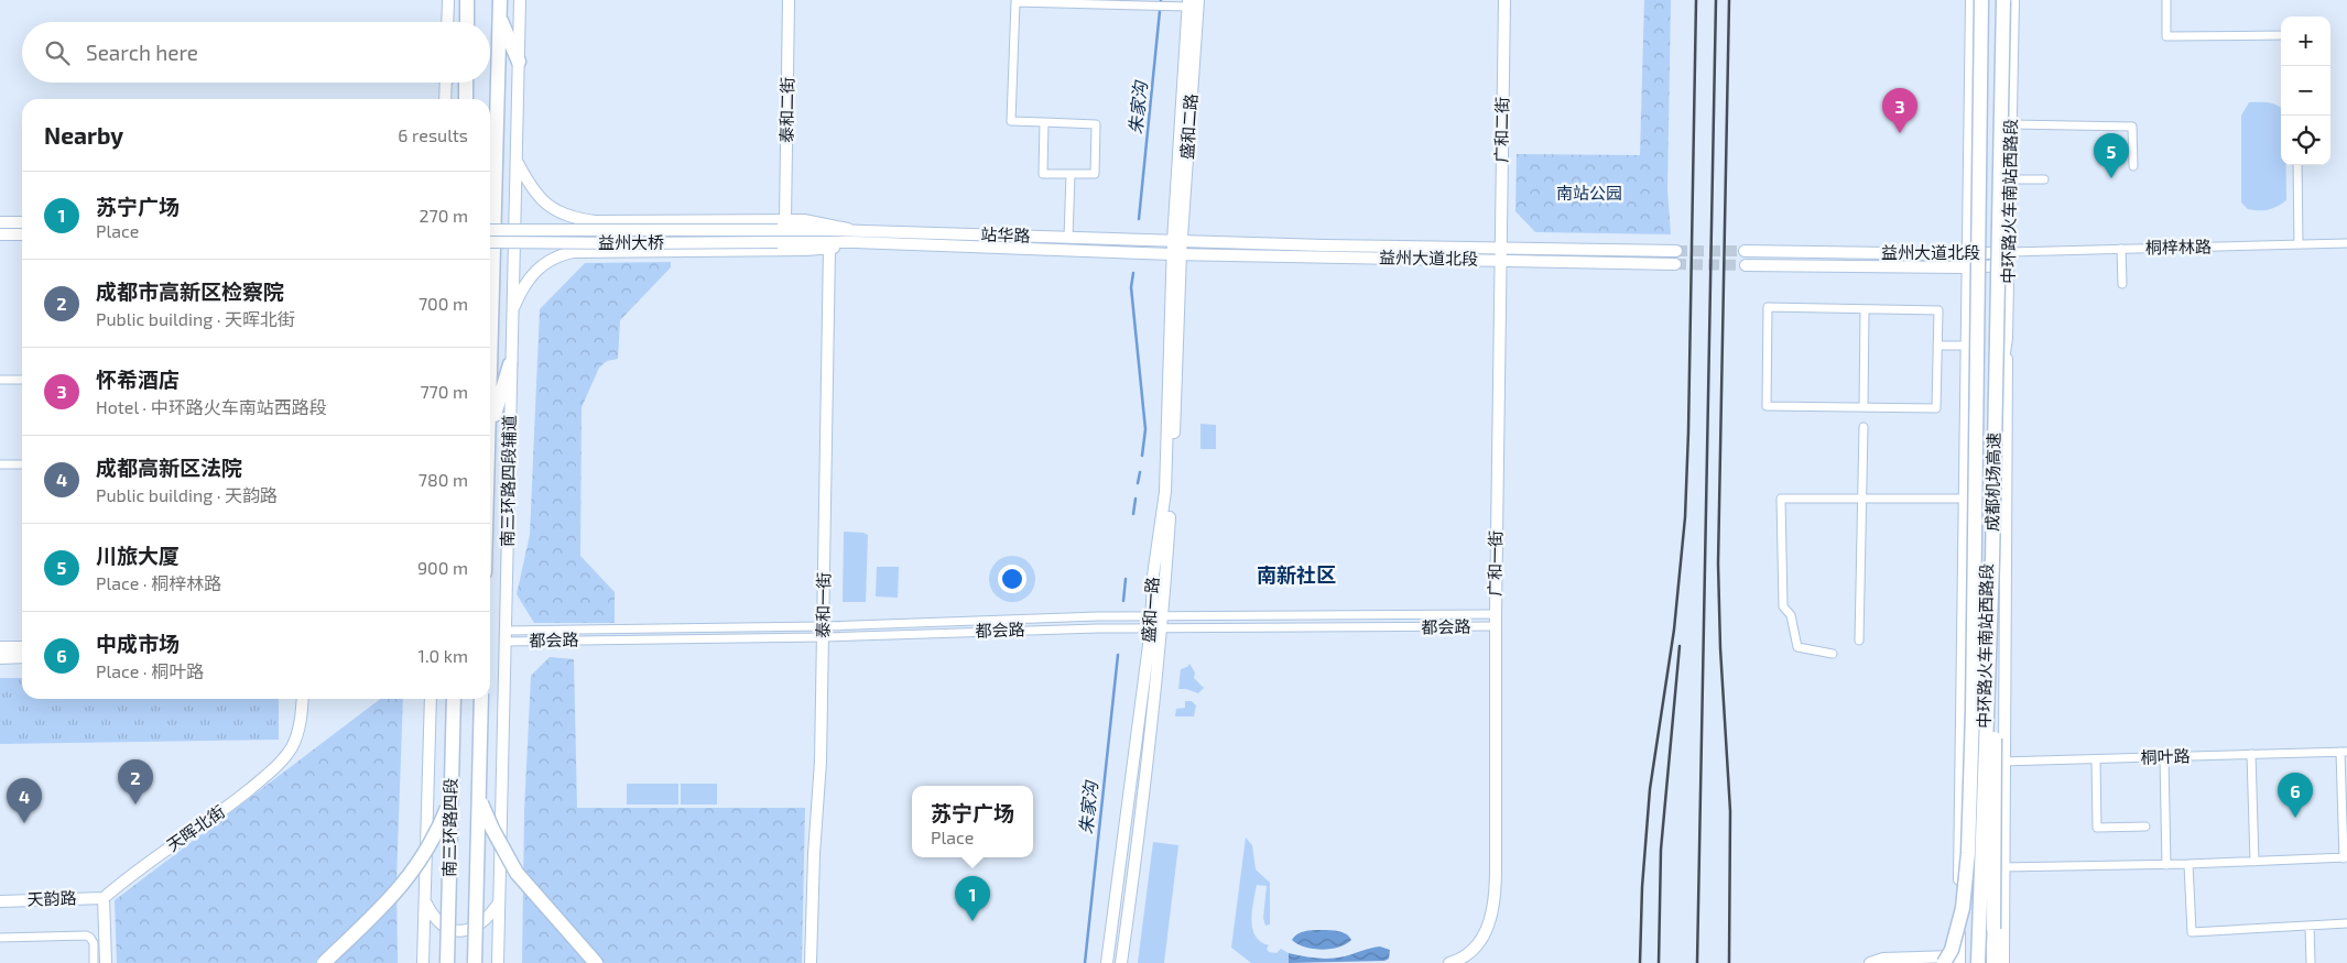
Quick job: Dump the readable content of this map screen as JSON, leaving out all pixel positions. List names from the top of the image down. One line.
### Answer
{"streets":{"highway":["成都机场高速","南三环路四段"],"main road":["泰和二街","盛和二路","广和二街","中环路火车南站西路段","站华路","益州大桥","益州大道北段","南三环路四段辅道","广和一街","泰和一街","盛和一路","天晖北街","天韵路"],"street":["桐梓林路","都会路","桐叶路"]},"crossings":[["盛和二路","站华路"],["盛和二路","益州大道北段"],["盛和二路","盛和一路"],["广和二街","益州大道北段"],["广和二街","广和一街"],["中环路火车南站西路段","桐梓林路"],["中环路火车南站西路段","益州大道北段"],["中环路火车南站西路段","成都机场高速"],["中环路火车南站西路段","桐叶路"],["站华路","益州大桥"],["站华路","益州大道北段"],["站华路","盛和一路"],["桐梓林路","益州大道北段"],["益州大道北段","广和一街"],["益州大道北段","盛和一路"],["南三环路四段辅道","都会路"],["广和一街","都会路"],["泰和一街","都会路"],["盛和一路","都会路"],["天晖北街","天韵路"]],"districts":["南新社区"],"water":["朱家沟"],"parks":["南站公园"],"page":{"map_buttons":["+","−"],"search":"Search here","pins":["3","5","2","6","4","1"],"heading":["Nearby","6 results"],"list":[{"mark":"1","name":"苏宁广场","note":"Place","value":"270 m"},{"mark":"2","name":"成都市高新区检察院","note":"Public building · 天晖北街","value":"700 m"},{"mark":"3","name":"怀希酒店","note":"Hotel · 中环路火车南站西路段","value":"770 m"},{"mark":"4","name":"成都高新区法院","note":"Public building · 天韵路","value":"780 m"},{"mark":"5","name":"川旅大厦","note":"Place · 桐梓林路","value":"900 m"},{"mark":"6","name":"中成市场","note":"Place · 桐叶路","value":"1.0 km"}],"popup":["苏宁广场","Place"]}}
